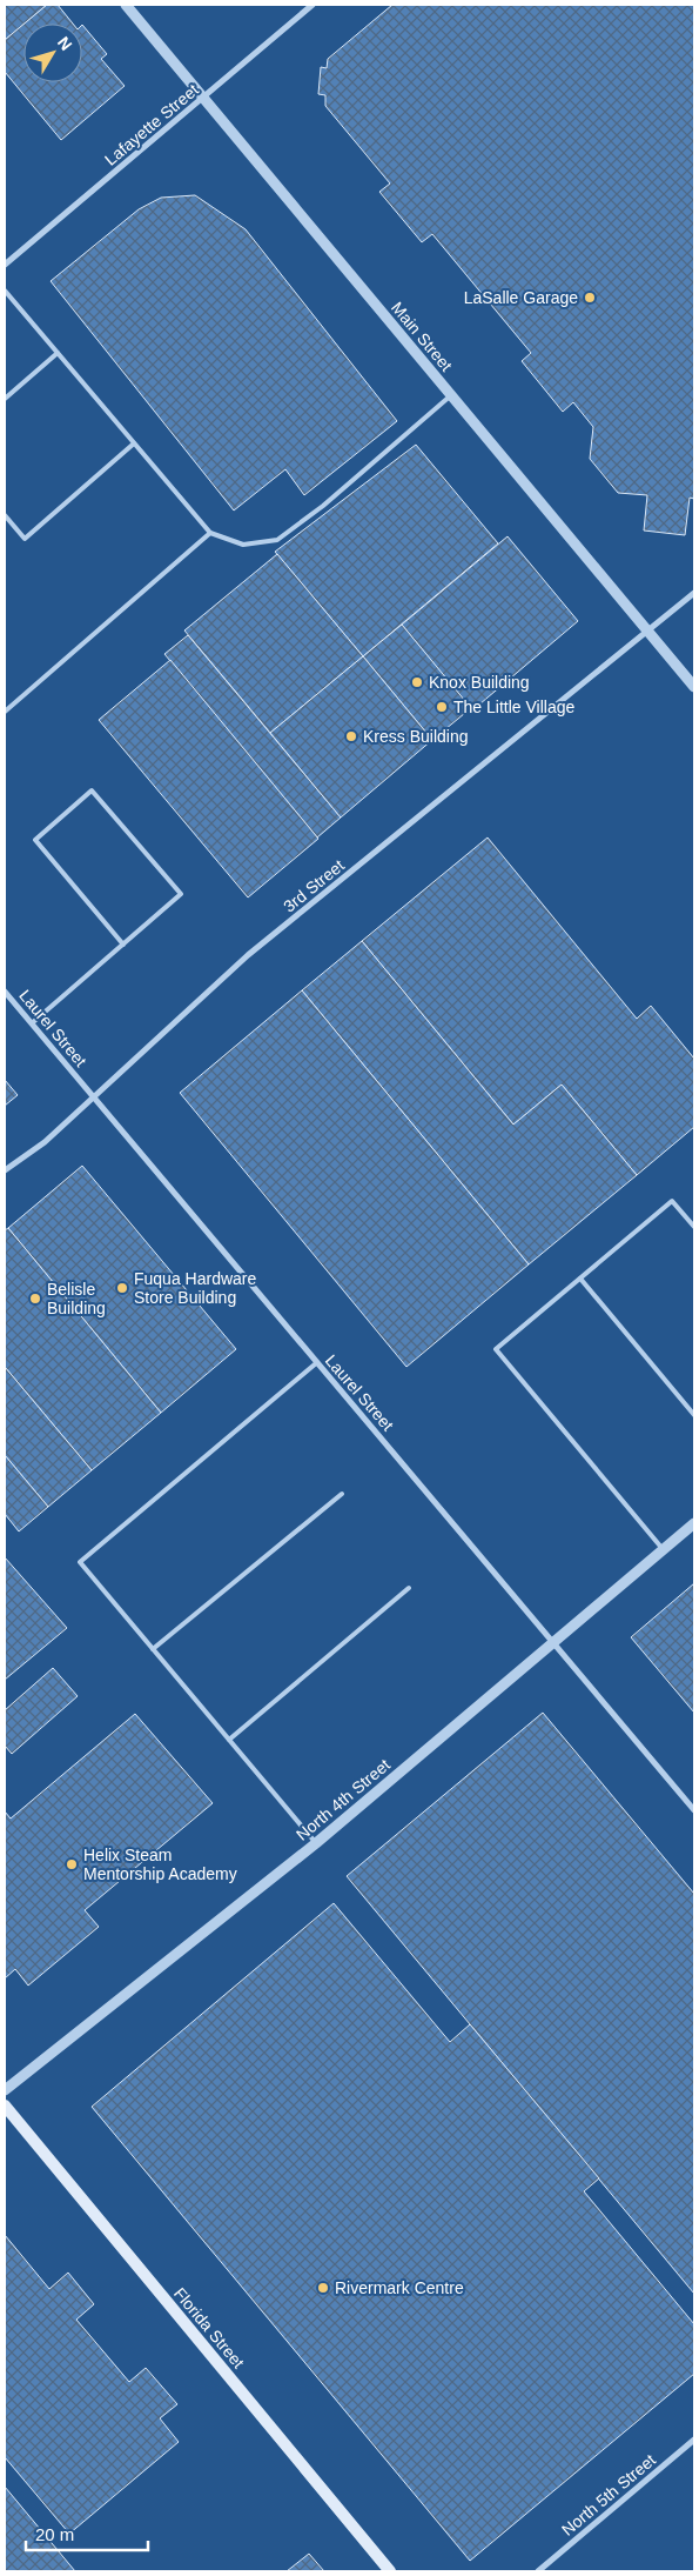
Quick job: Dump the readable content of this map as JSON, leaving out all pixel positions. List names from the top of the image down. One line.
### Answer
{"streets":{"main road":["Florida Street"],"street":["Lafayette Street","Main Street","3rd Street","Laurel Street","North 4th Street","North 5th Street"]},"crossings":[["Lafayette Street","Main Street"],["Main Street","3rd Street"],["3rd Street","Laurel Street"],["Laurel Street","North 4th Street"]],"places":["LaSalle Garage","Knox Building","The Little Village","Kress Building","Fuqua Hardware Store Building","Belisle Building","Helix Steam Mentorship Academy","Rivermark Centre"],"scale_bar":"20 m","north":"top right"}
